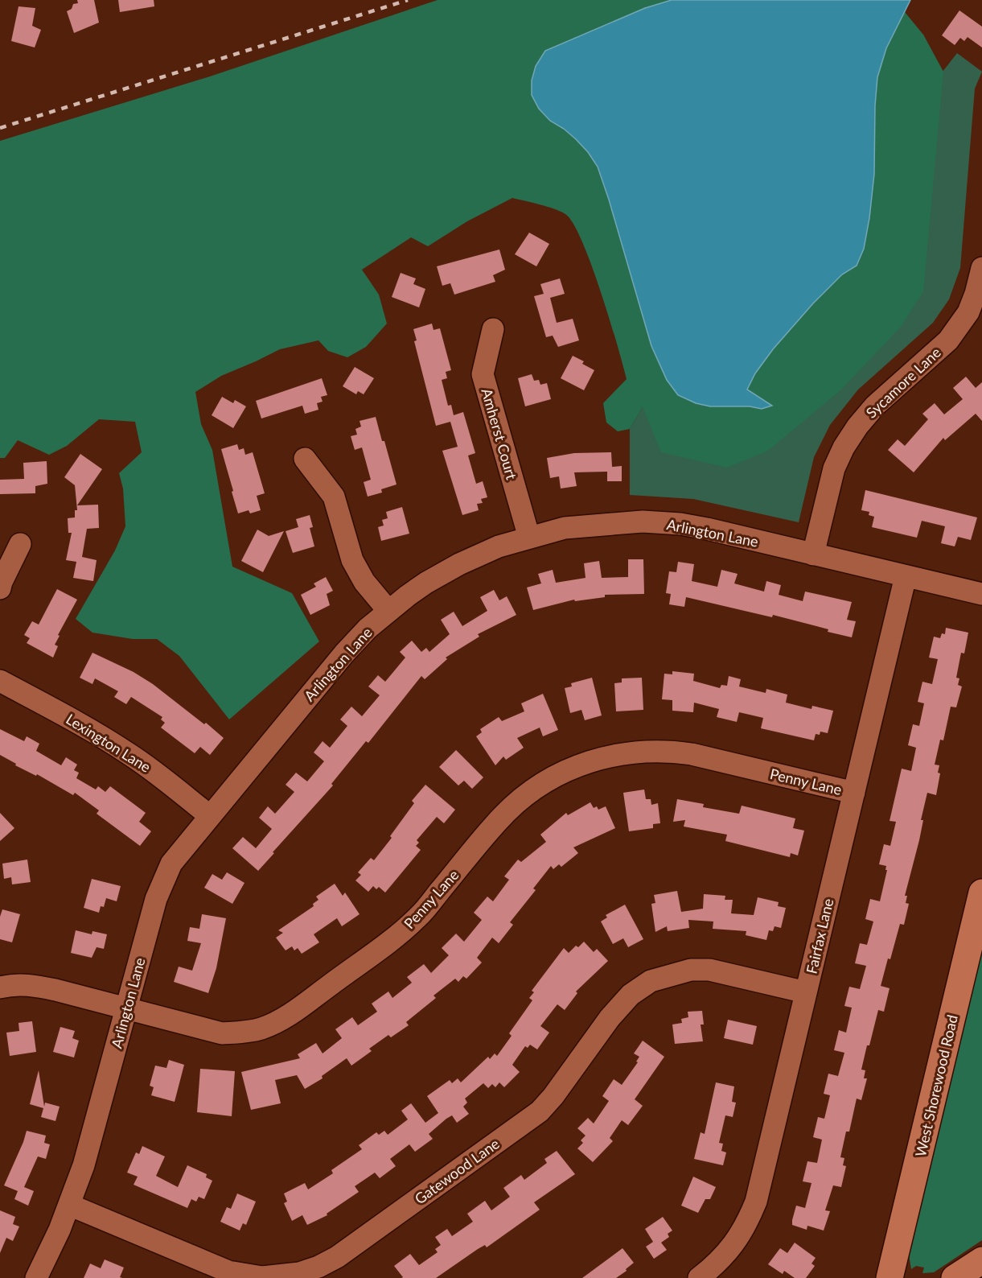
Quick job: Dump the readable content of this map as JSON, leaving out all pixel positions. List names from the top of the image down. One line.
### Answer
{"streets":{"main road":["West Shorewood Road"],"street":["Sycamore Lane","Amherst Court","Arlington Lane","Lexington Lane","Penny Lane","Fairfax Lane","Gatewood Lane"]},"crossings":[["Sycamore Lane","Arlington Lane"],["Amherst Court","Arlington Lane"],["Arlington Lane","Lexington Lane"],["Arlington Lane","Penny Lane"],["Arlington Lane","Fairfax Lane"],["Arlington Lane","Gatewood Lane"],["Penny Lane","Fairfax Lane"],["Fairfax Lane","Gatewood Lane"]]}
